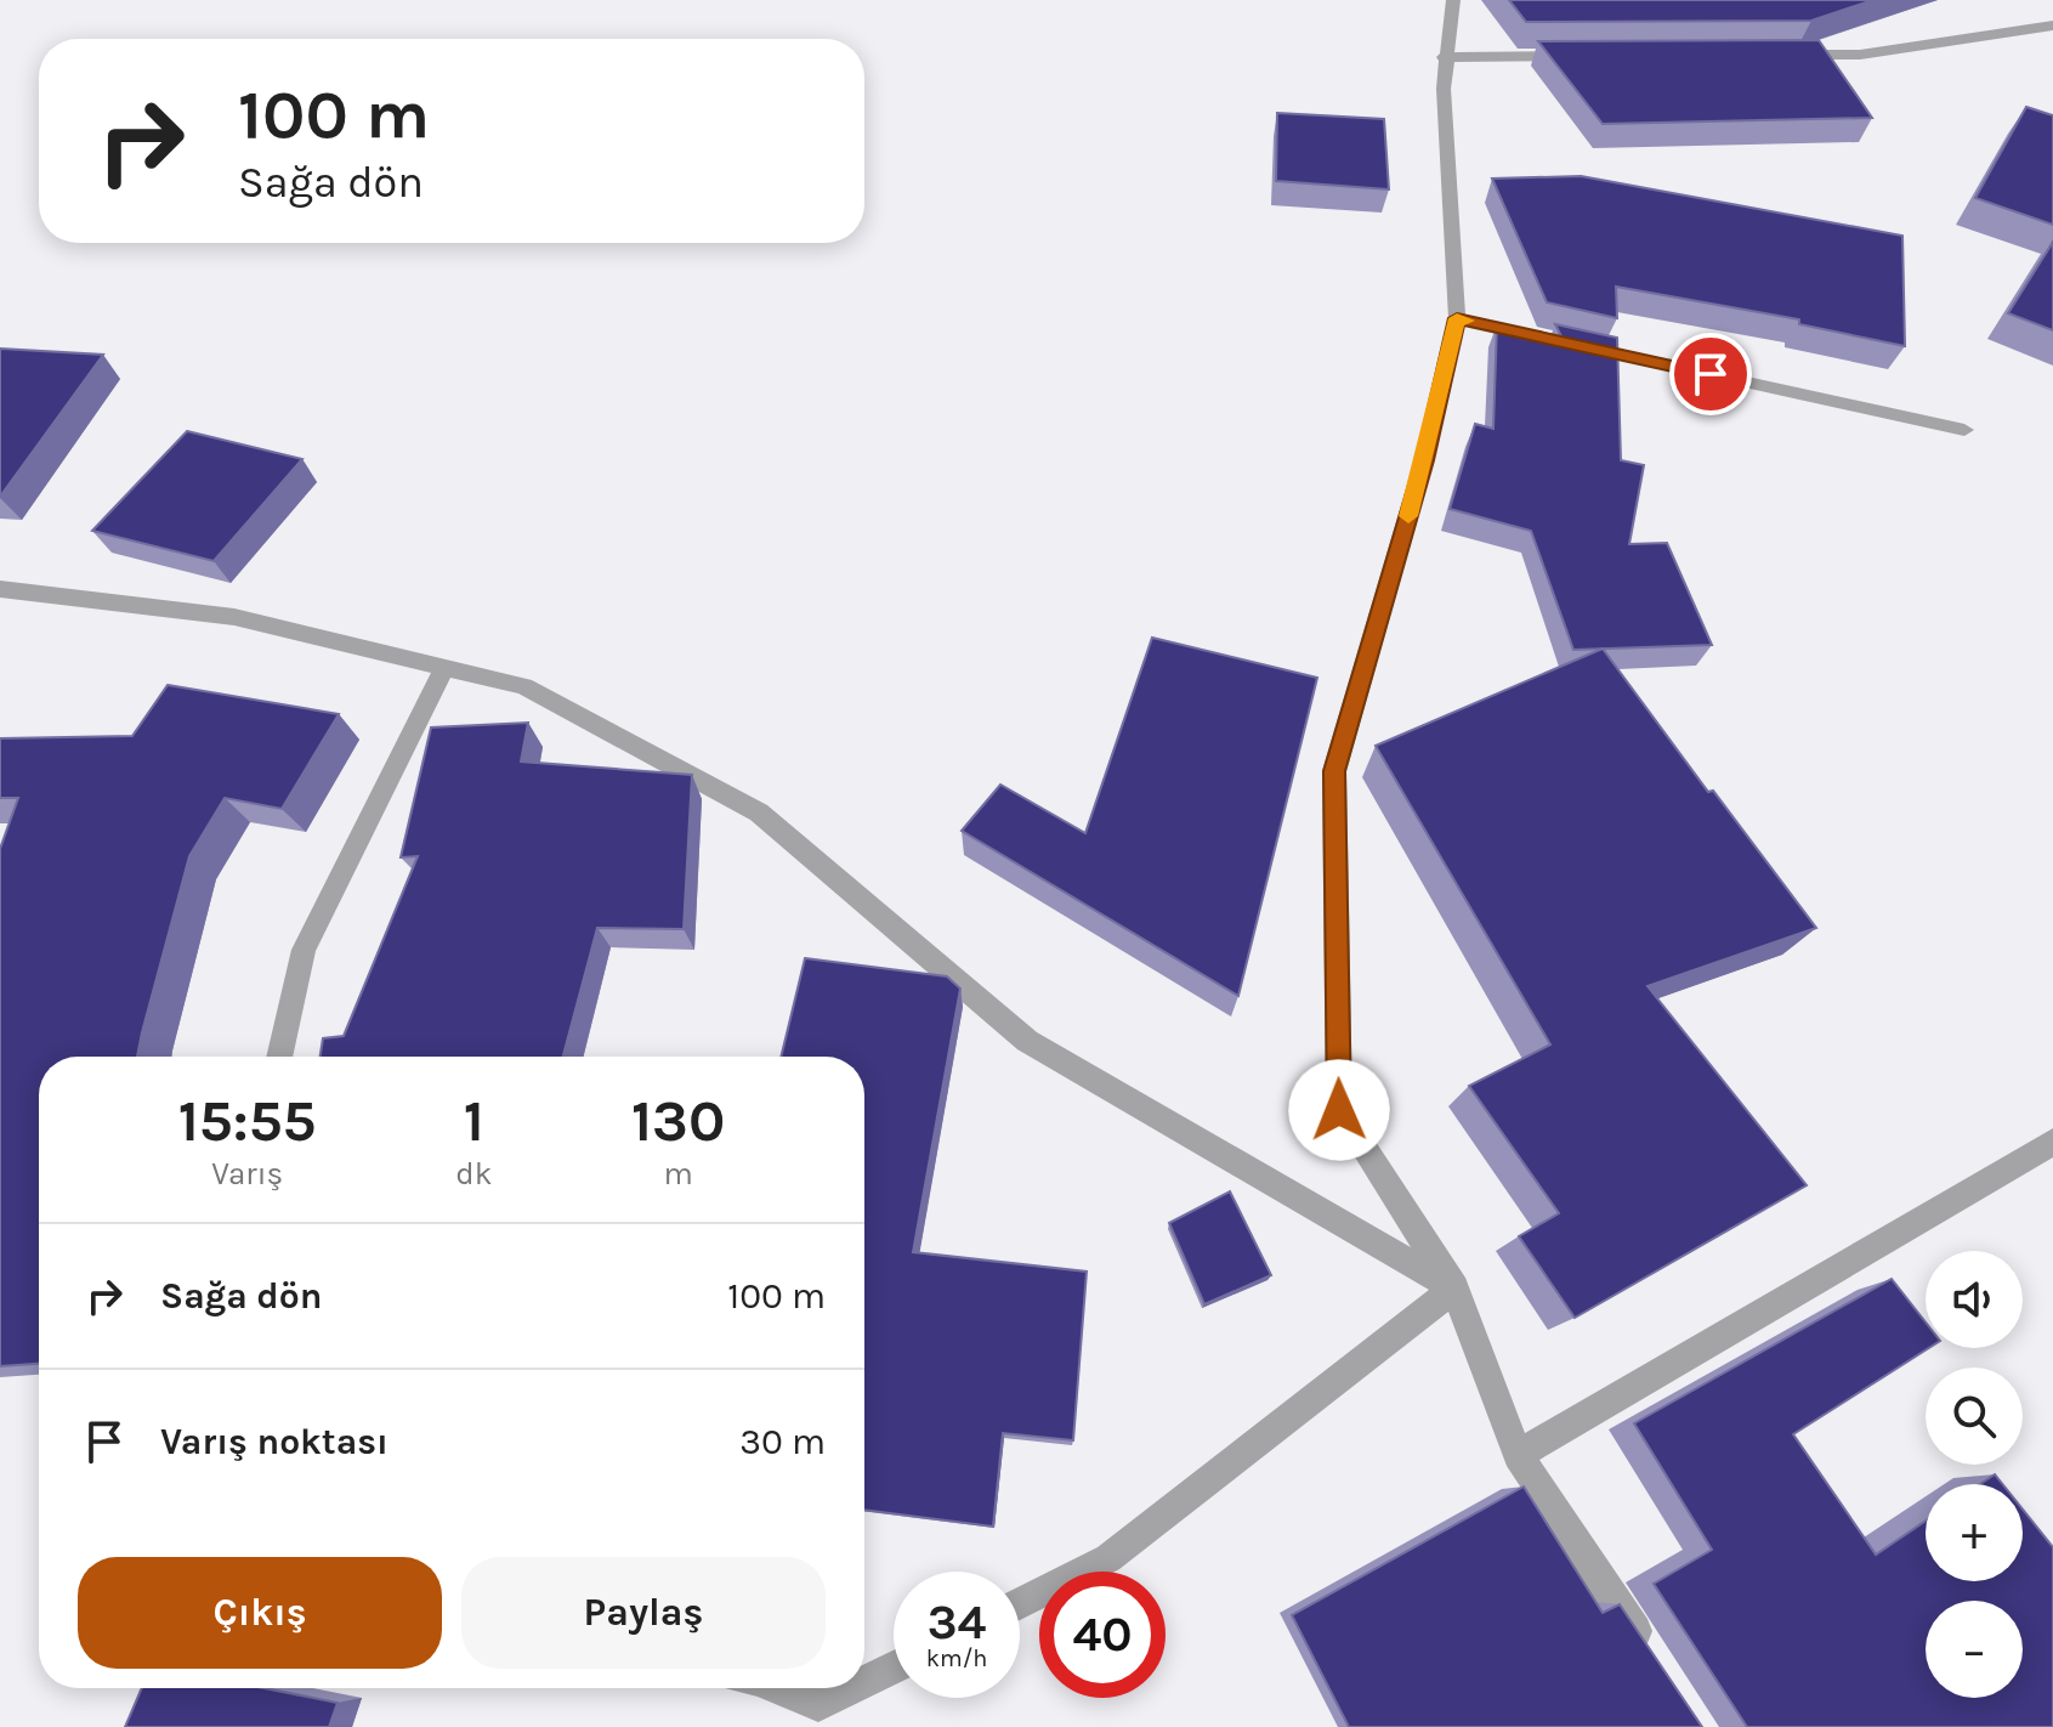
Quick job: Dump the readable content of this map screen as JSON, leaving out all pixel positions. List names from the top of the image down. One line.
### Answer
{"page":{"turn":["100 m","Sağa dön"],"eta":["15:55","Varış","1","dk","130","m"],"list":[{"name":"Sağa dön","value":"100 m"},{"name":"Varış noktası","value":"30 m"}],"map_buttons":["+","−"],"buttons":["Çıkış","Paylaş"],"speed":"34 km/h","limit":"40"}}
